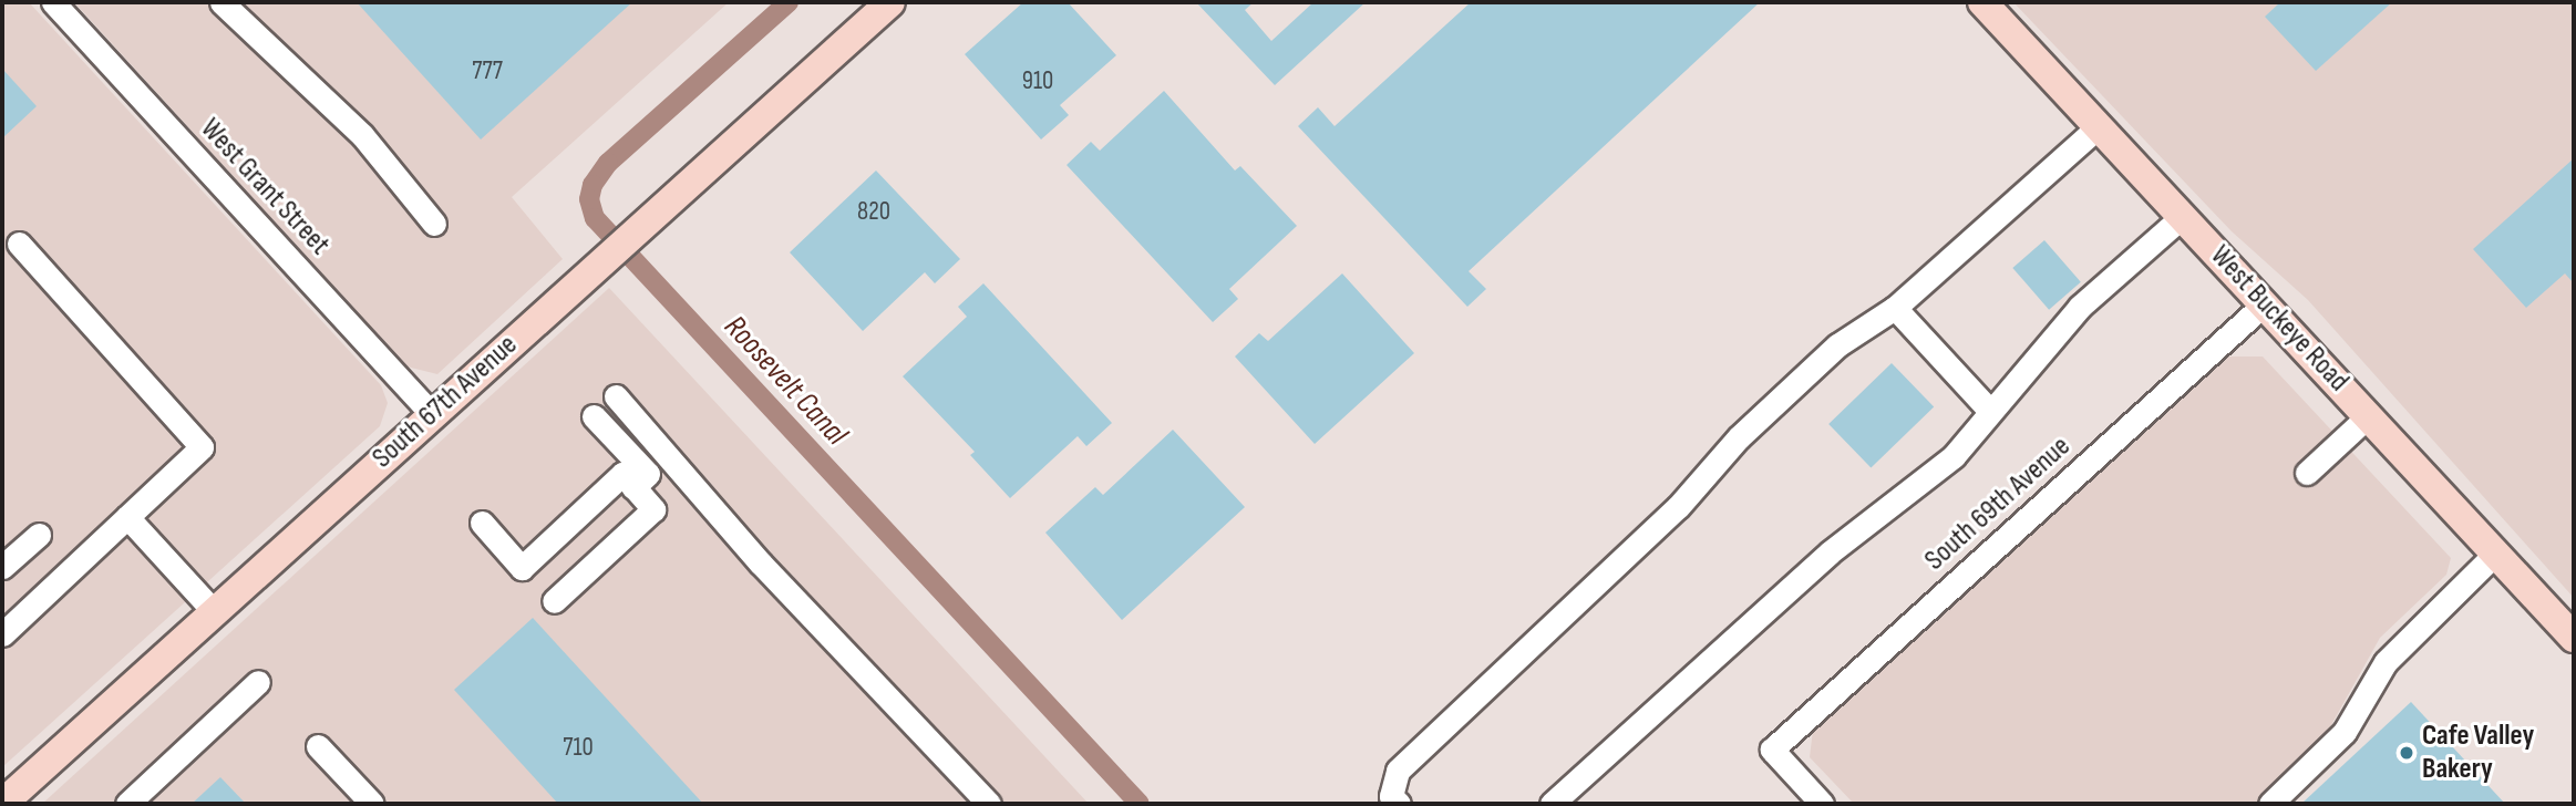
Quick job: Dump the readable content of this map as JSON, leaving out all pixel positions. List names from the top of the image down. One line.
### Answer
{"streets":{"main road":["West Buckeye Road","South 67th Avenue"],"street":["West Grant Street","South 69th Avenue"]},"crossings":[["West Grant Street","South 67th Avenue"],["West Buckeye Road","South 69th Avenue"]],"water":["Roosevelt Canal"],"places":["Cafe Valley Bakery"],"house_numbers":["777","910","820","710"]}
